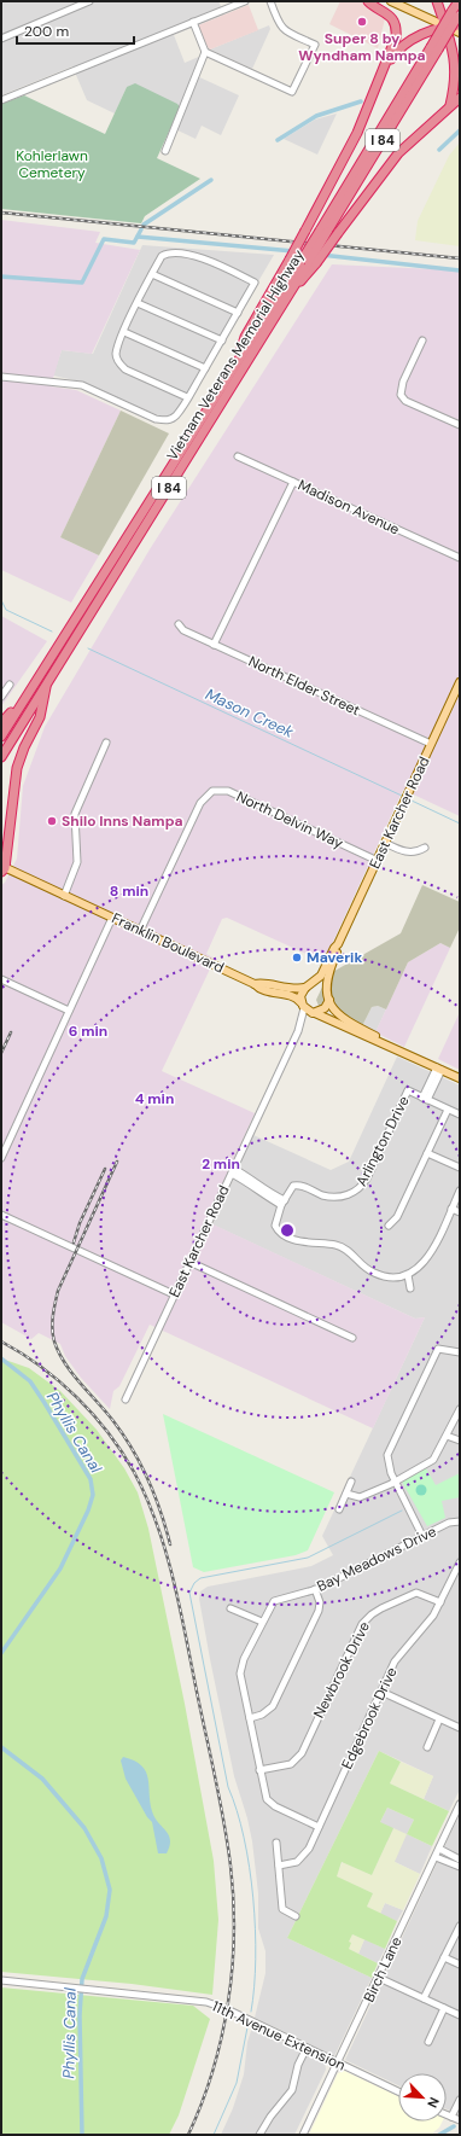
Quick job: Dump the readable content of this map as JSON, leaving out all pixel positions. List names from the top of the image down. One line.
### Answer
{"streets":{"highway":["I 84","Vietnam Veterans Memorial Highway"],"main road":["East Karcher Road","Franklin Boulevard"],"street":["Madison Avenue","North Elder Street","North Delvin Way","Arlington Drive","Bay Meadows Drive","Newbrook Drive","Edgebrook Drive","Birch Lane","11th Avenue Extension"]},"crossings":[["I 84","Vietnam Veterans Memorial Highway"],["North Elder Street","East Karcher Road"],["East Karcher Road","North Delvin Way"],["North Delvin Way","Franklin Boulevard"],["Bay Meadows Drive","Newbrook Drive"],["Bay Meadows Drive","Edgebrook Drive"],["Newbrook Drive","Edgebrook Drive"],["Birch Lane","11th Avenue Extension"]],"water":["Mason Creek","Phyllis Canal"],"parks":["Kohlerlawn Cemetery"],"places":["Super 8 by Wyndham Nampa","Shilo Inns Nampa","Maverik"],"scale_bar":"200 m","north":"bottom right","rings":["8 min","6 min","4 min","2 min"]}
